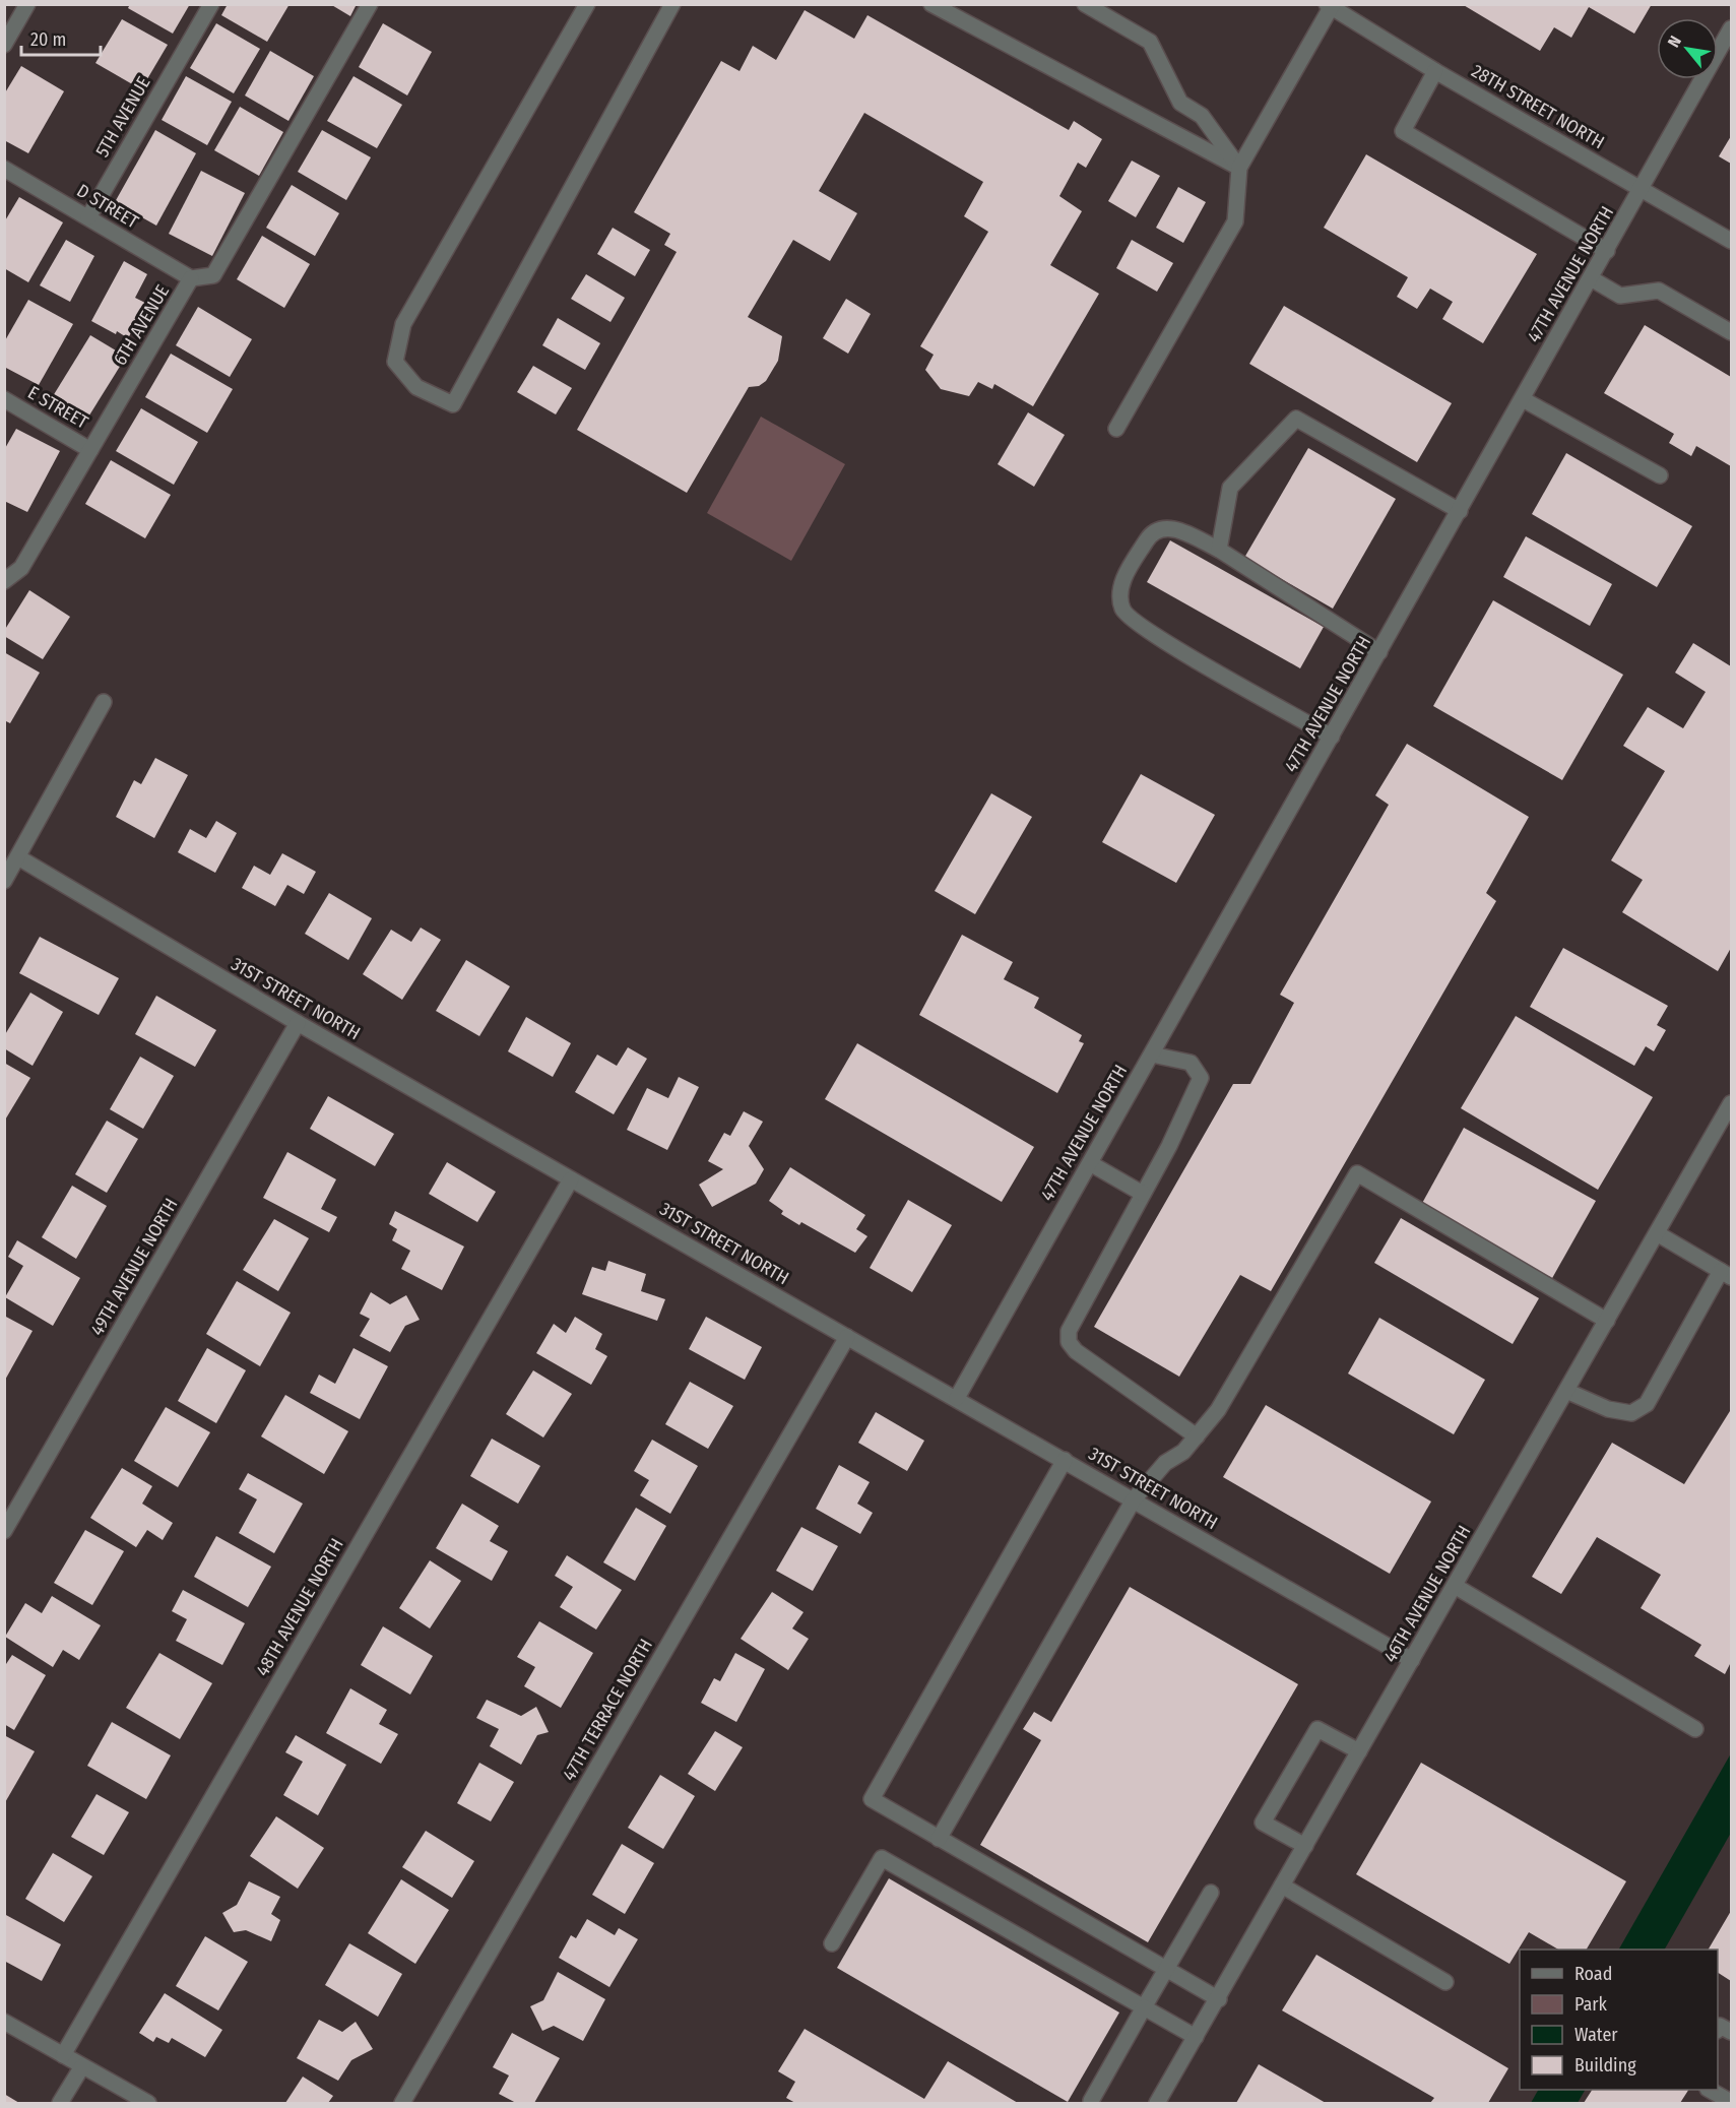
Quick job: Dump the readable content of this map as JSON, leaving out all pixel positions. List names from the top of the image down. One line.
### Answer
{"streets":{"street":["28TH STREET NORTH","5TH AVENUE","D STREET","47TH AVENUE NORTH","6TH AVENUE","E STREET","31ST STREET NORTH","49TH AVENUE NORTH","46TH AVENUE NORTH","48TH AVENUE NORTH","47TH TERRACE NORTH"]},"crossings":[["28TH STREET NORTH","47TH AVENUE NORTH"],["5TH AVENUE","D STREET"],["D STREET","6TH AVENUE"],["47TH AVENUE NORTH","31ST STREET NORTH"],["6TH AVENUE","E STREET"],["31ST STREET NORTH","49TH AVENUE NORTH"],["31ST STREET NORTH","46TH AVENUE NORTH"],["31ST STREET NORTH","48TH AVENUE NORTH"],["31ST STREET NORTH","47TH TERRACE NORTH"]],"legend":["Road","Park","Water","Building"],"scale_bar":"20 m","north":"top left"}
